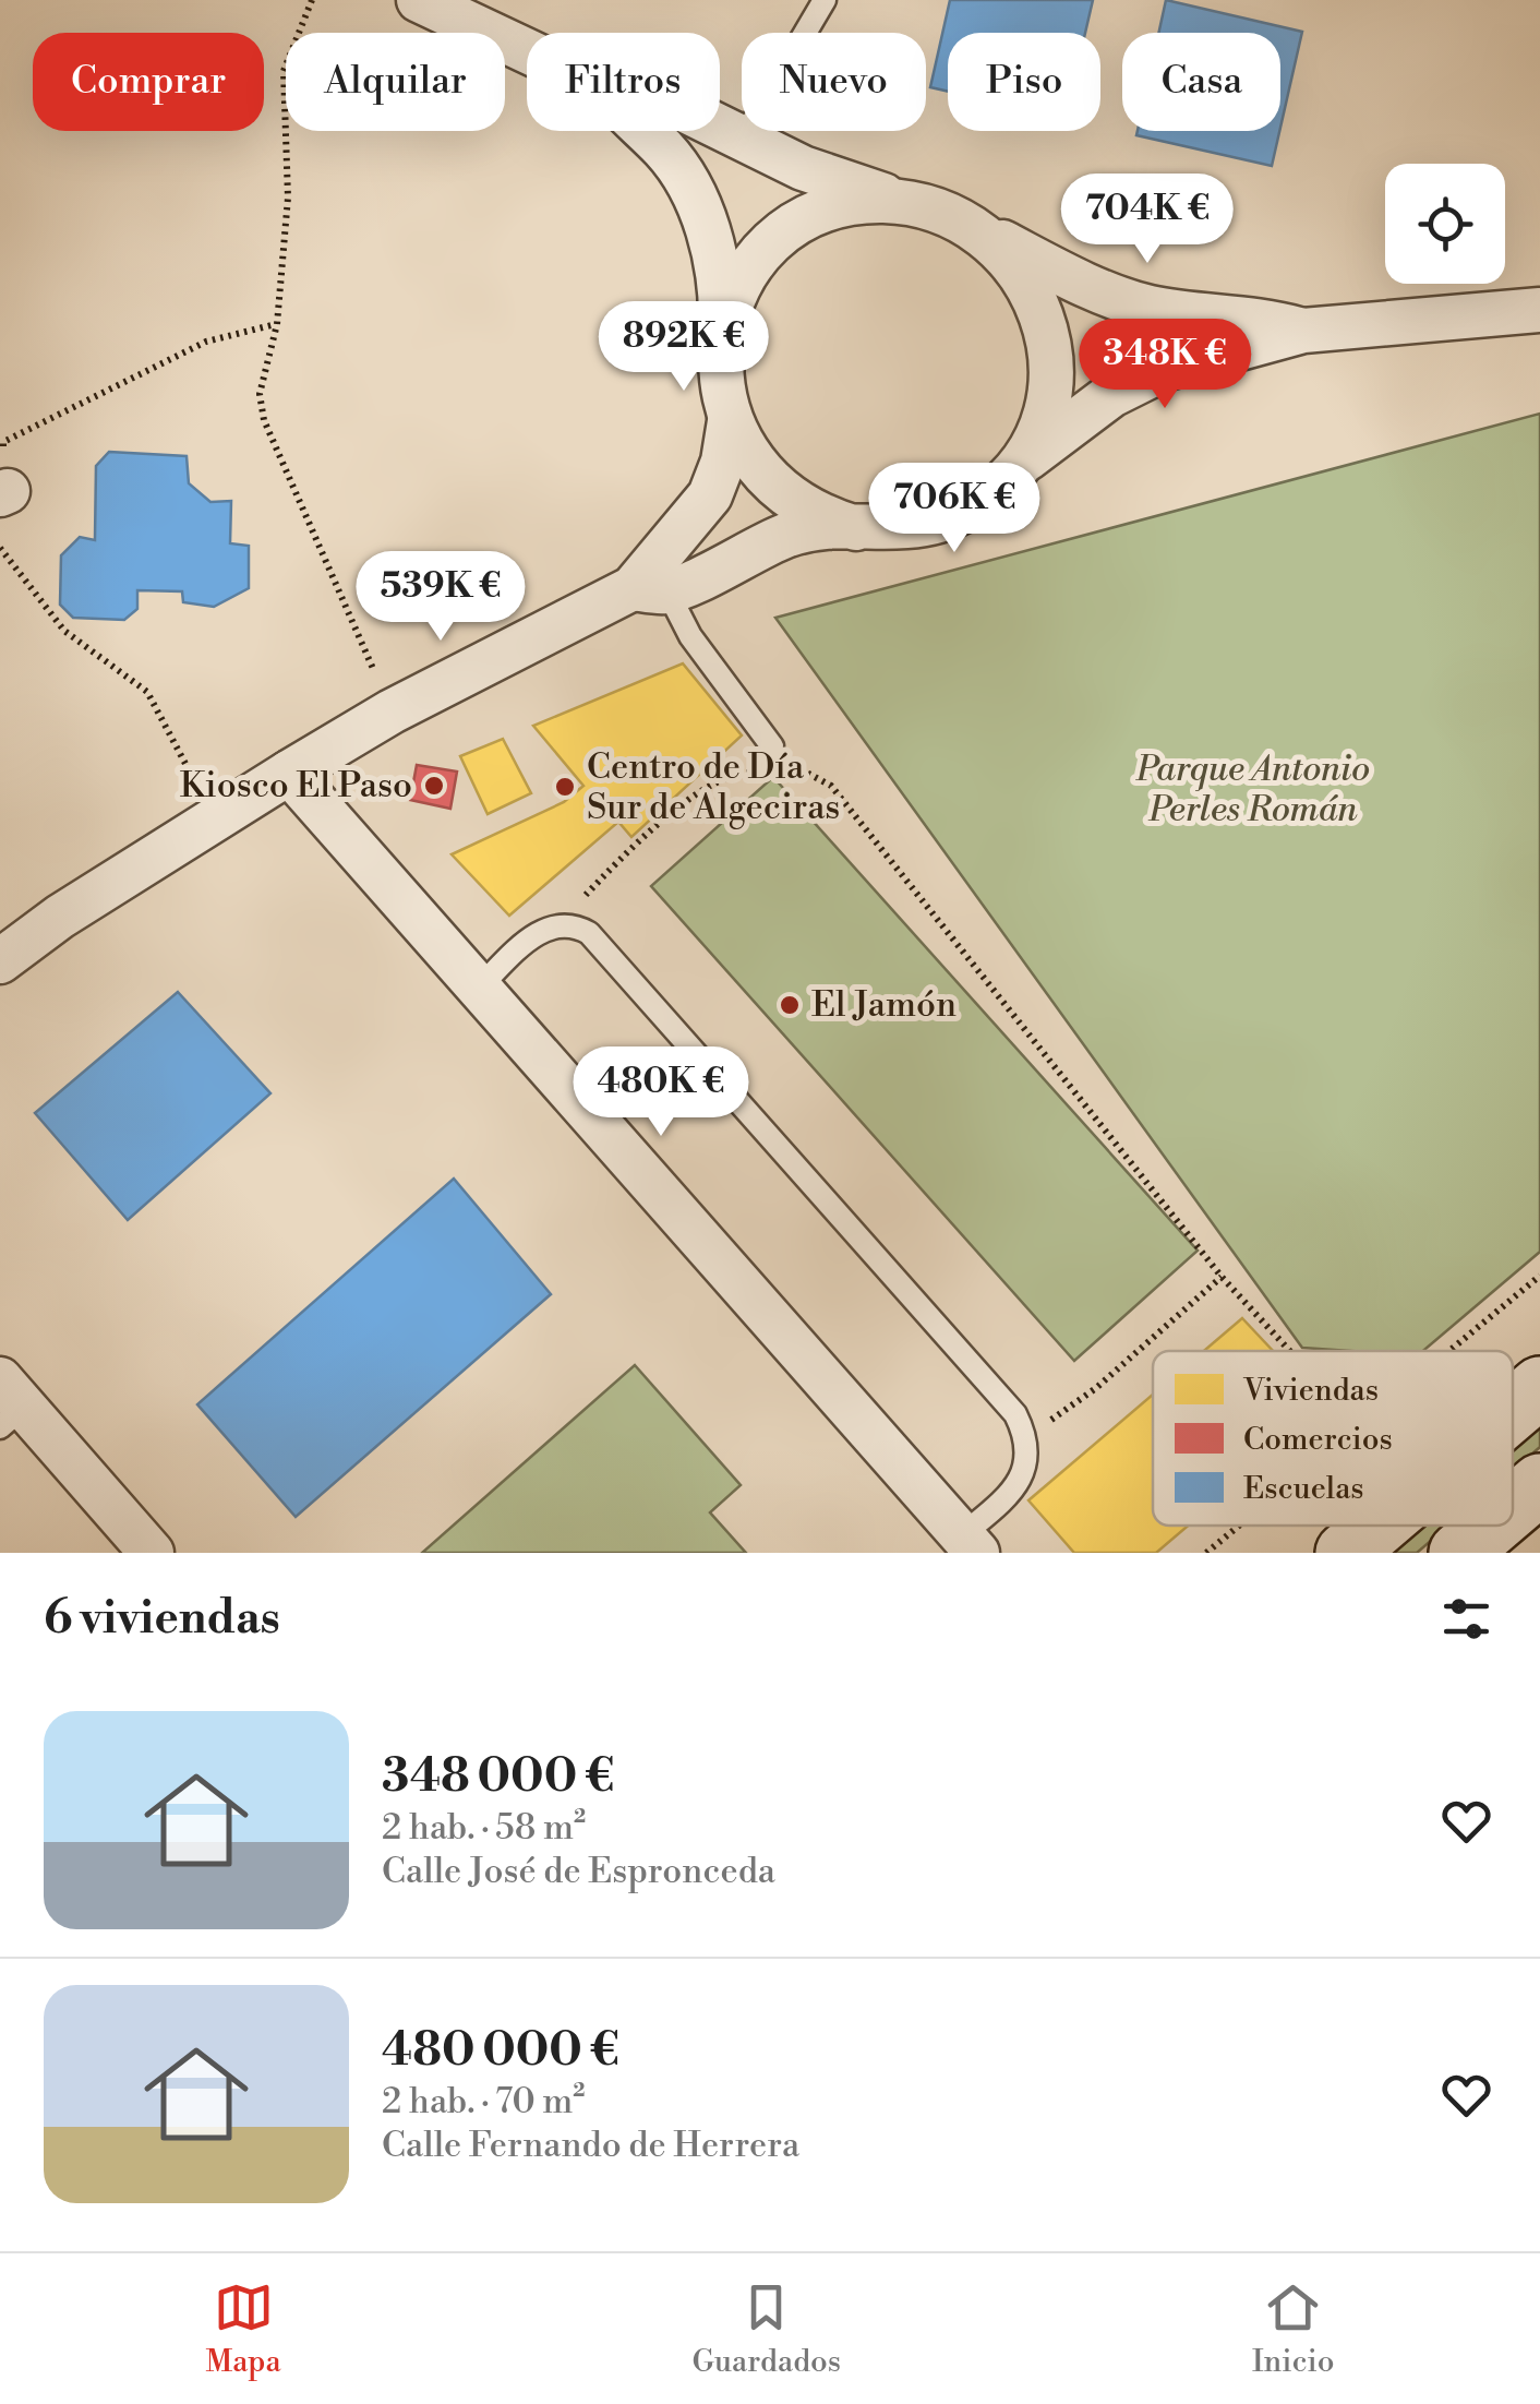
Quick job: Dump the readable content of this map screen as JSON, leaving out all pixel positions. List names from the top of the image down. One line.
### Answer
{"parks":["Parque Antonio Perles Román"],"places":["Kiosco El Paso","Centro de Día Sur de Algeciras","El Jamón"],"legend":["Viviendas","Comercios","Escuelas"],"page":{"chip":["Comprar","Alquilar","Filtros","Nuevo","Piso","Casa"],"price":["704K €","892K €","348K €","706K €","539K €","480K €"],"heading":"6 viviendas","list":[{"name":"348 000 €","note":"2 hab. · 58 m² · Calle José de Espronceda"},{"name":"480 000 €","note":"2 hab. · 70 m² · Calle Fernando de Herrera"}],"tabs":["Mapa","Guardados","Inicio"]}}
